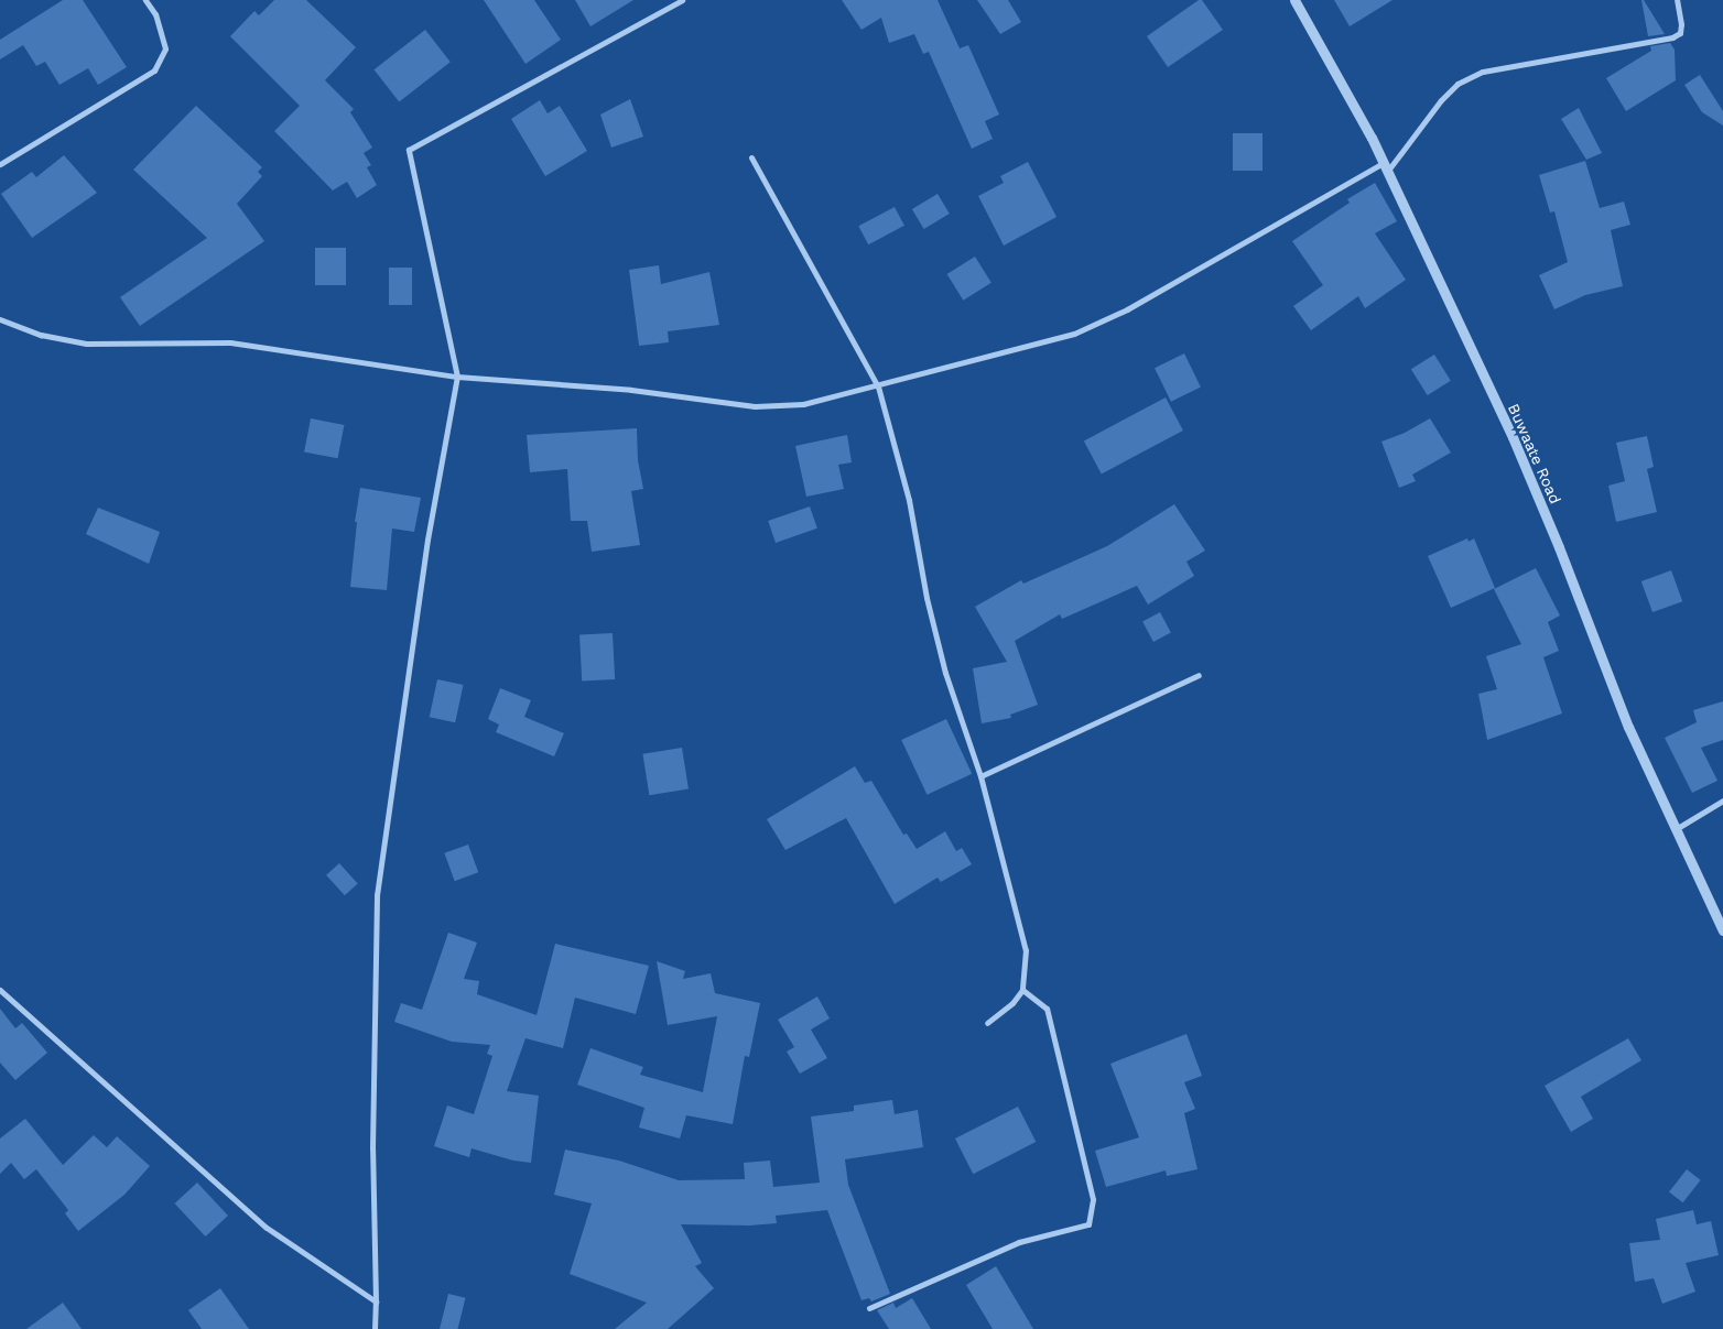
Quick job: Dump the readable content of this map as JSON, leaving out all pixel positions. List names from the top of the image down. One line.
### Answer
{"streets":{"street":["Buwaate Road"]}}
